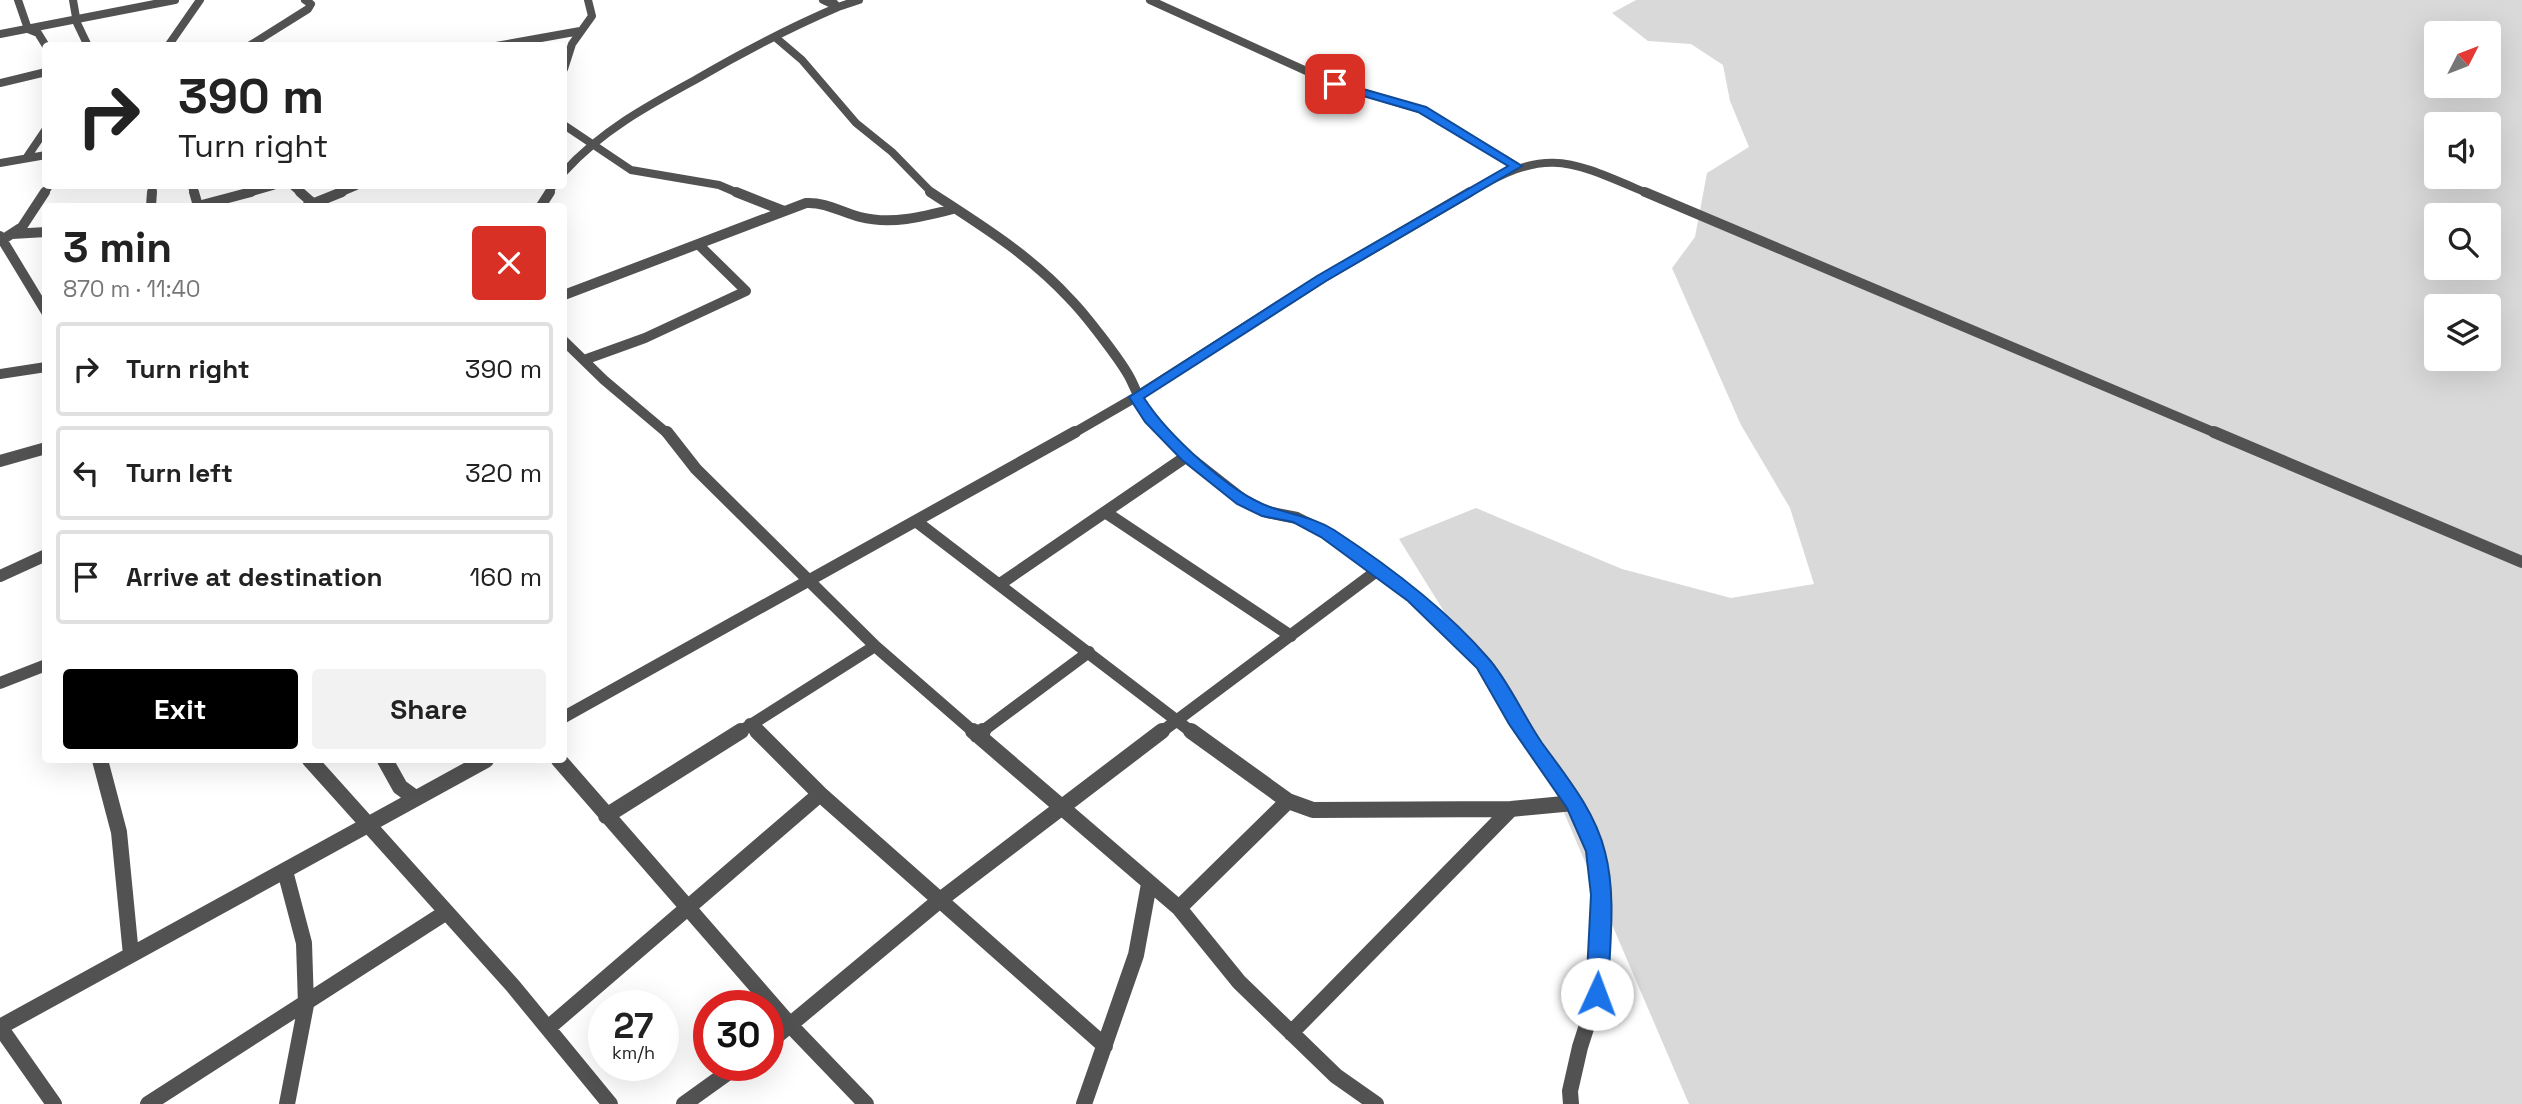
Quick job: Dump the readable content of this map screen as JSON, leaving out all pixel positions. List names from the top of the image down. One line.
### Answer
{"north":"top right","page":{"turn":["390 m","Turn right"],"heading":["3 min","870 m · 11:40"],"list":[{"name":"Turn right","value":"390 m"},{"name":"Turn left","value":"320 m"},{"name":"Arrive at destination","value":"160 m"}],"buttons":["Exit","Share"],"speed":"27 km/h","limit":"30"}}
